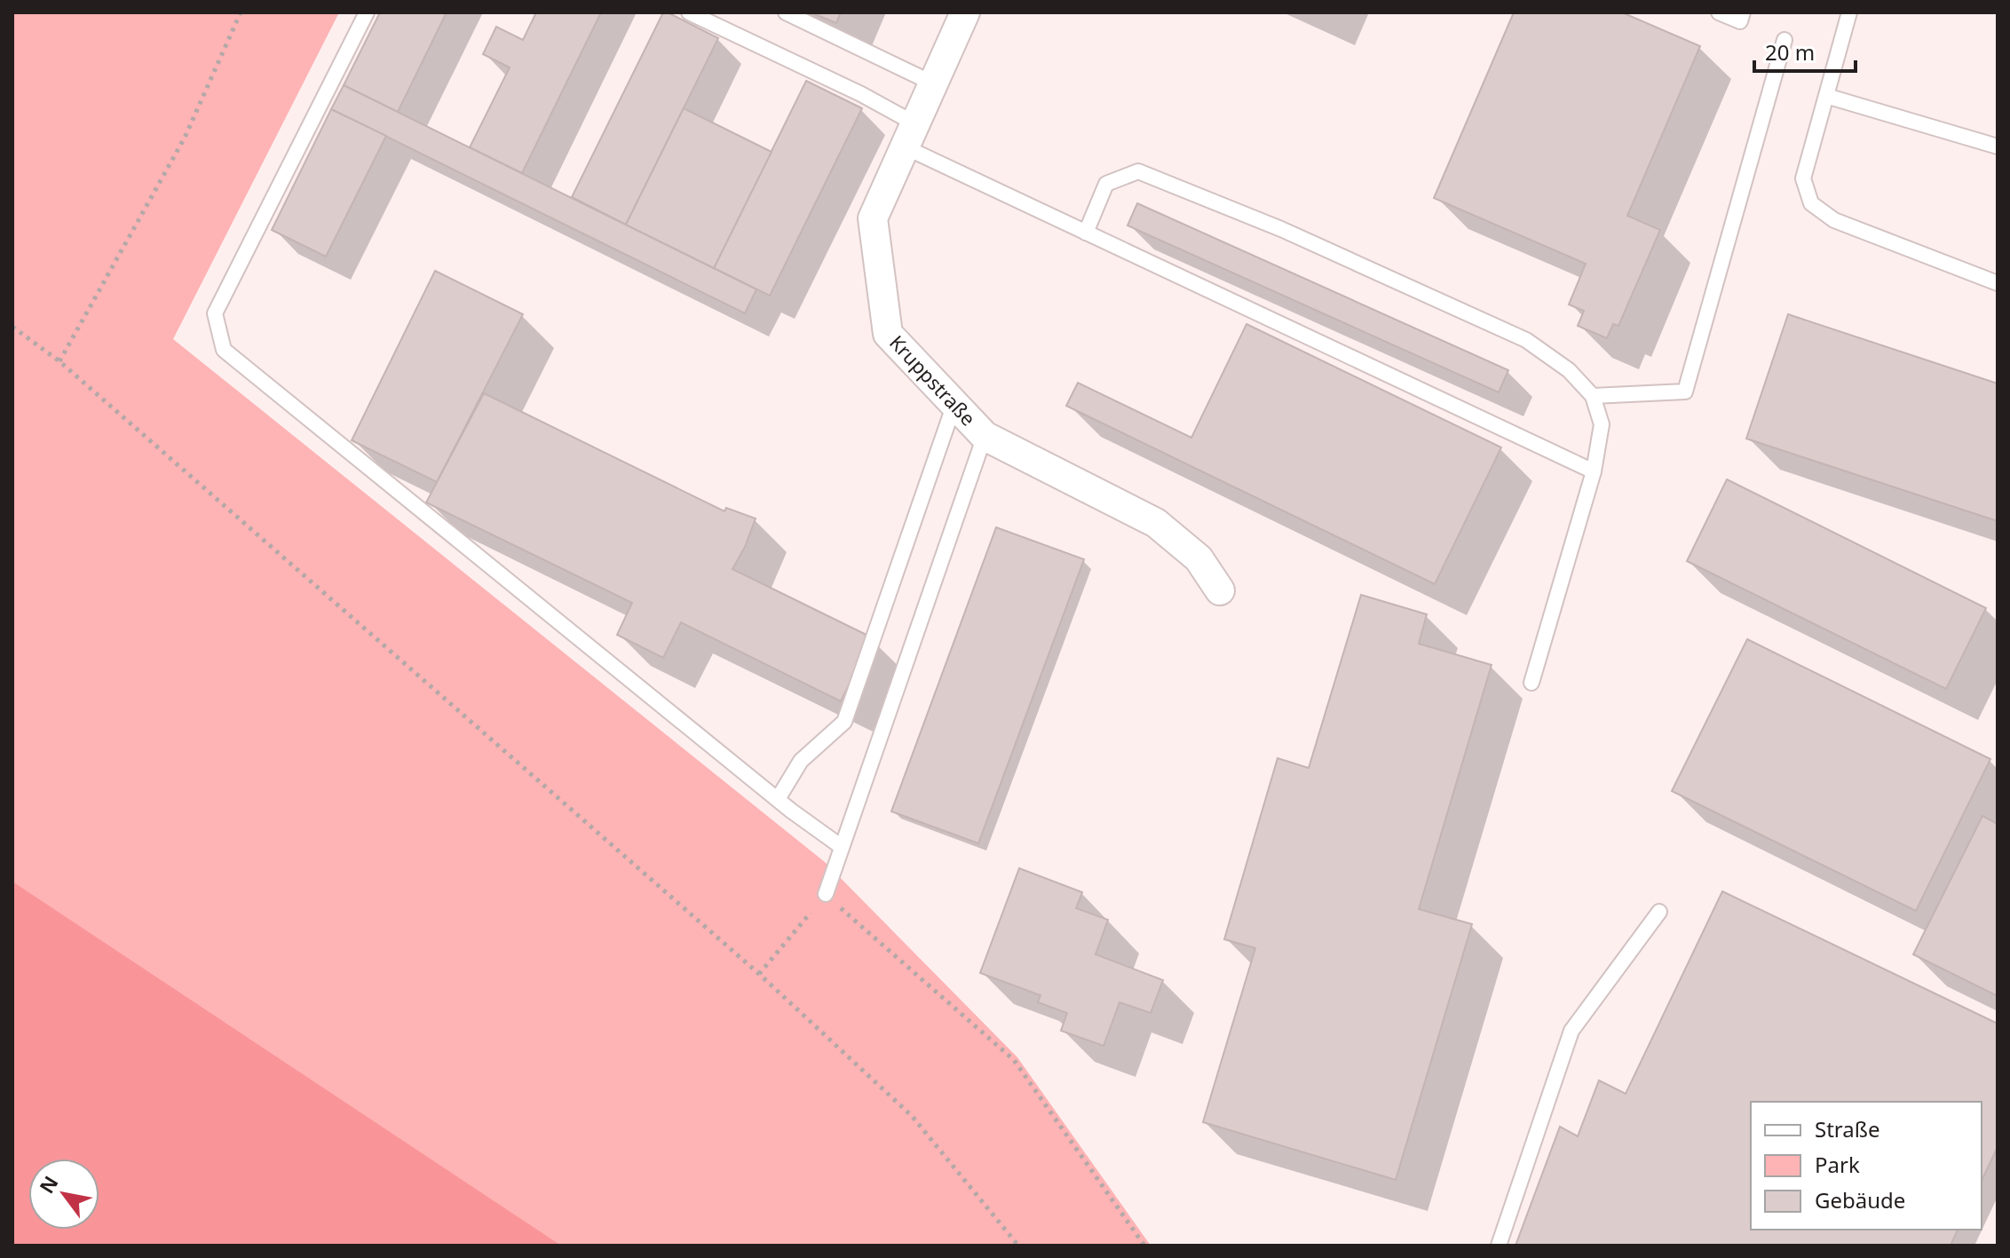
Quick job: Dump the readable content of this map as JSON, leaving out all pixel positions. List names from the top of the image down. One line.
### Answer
{"streets":{"street":["Kruppstraße"]},"legend":["Straße","Park","Gebäude"],"scale_bar":"20 m","north":"top left"}
